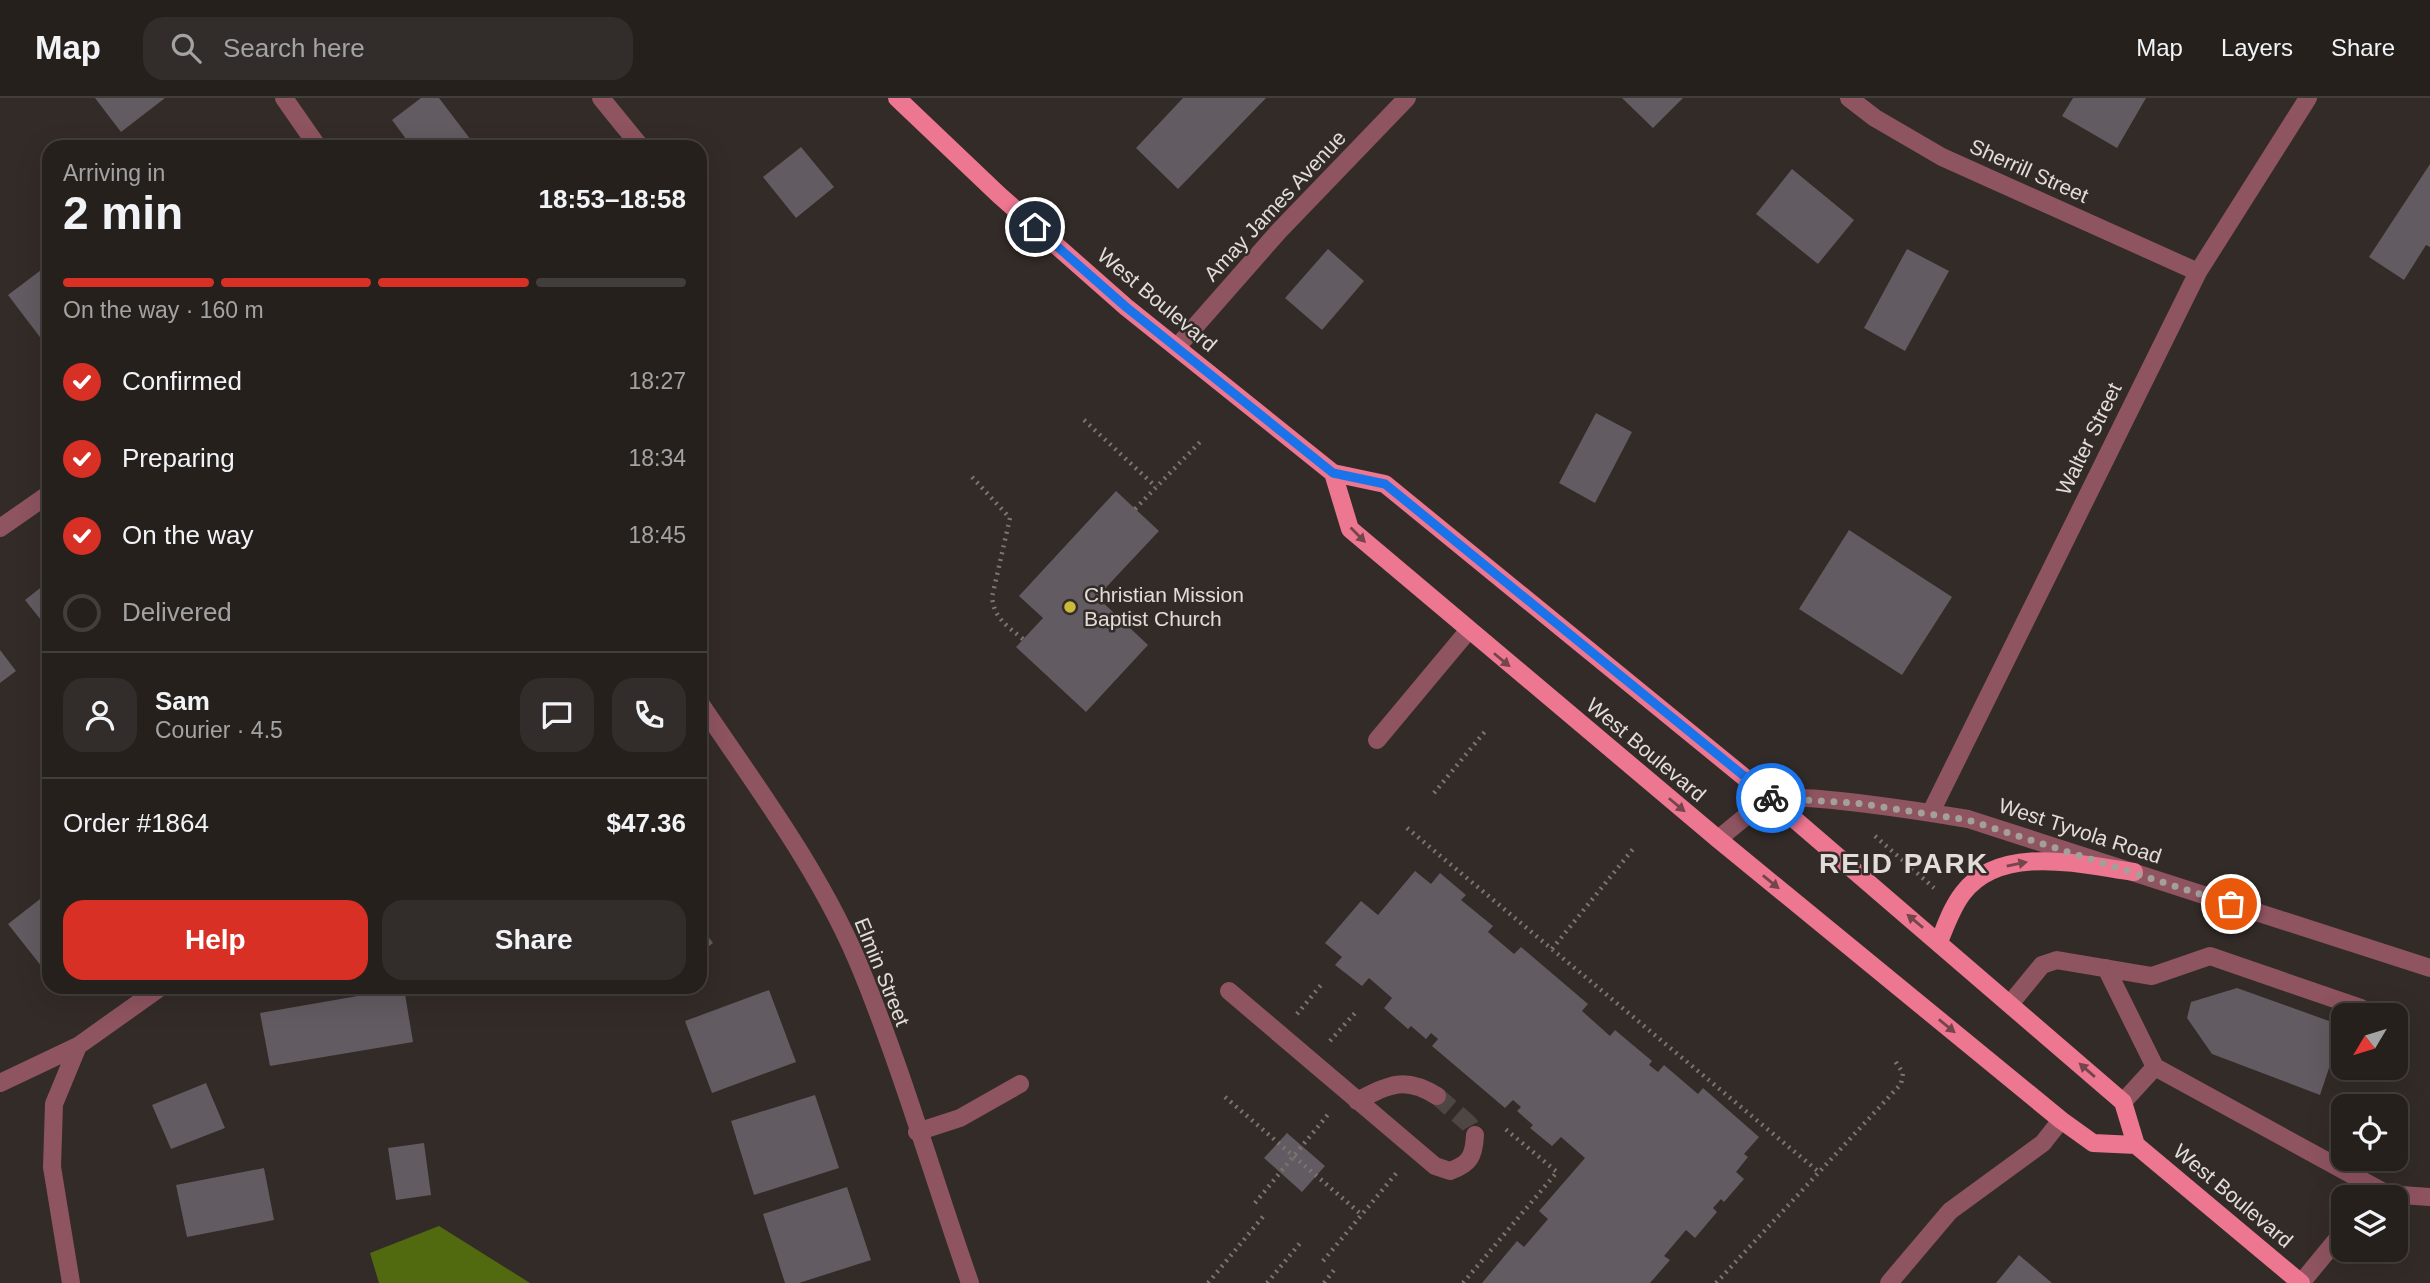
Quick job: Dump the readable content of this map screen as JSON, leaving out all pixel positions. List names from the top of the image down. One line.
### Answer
{"streets":{"main road":["West Boulevard"],"street":["Sherrill Street","Amay James Avenue","Walter Street","West Tyvola Road","Elmin Street"]},"crossings":[["Sherrill Street","Walter Street"],["Amay James Avenue","West Boulevard"],["West Boulevard","West Tyvola Road"],["Walter Street","West Tyvola Road"]],"districts":["REID PARK"],"places":["Christian Mission Baptist Church"],"north":"bottom left","page":{"header":"Map","search":"Search here","nav":["Map","Layers","Share"],"heading":["2 min","Arriving in","18:53–18:58"],"panel":["Sam","Courier · 4.5","Order #1864","$47.36"],"bar":"On the way · 160 m","list":[["Confirmed","18:27"],["Preparing","18:34"],["On the way","18:45"],"Delivered"],"buttons":["Help","Share"]}}
